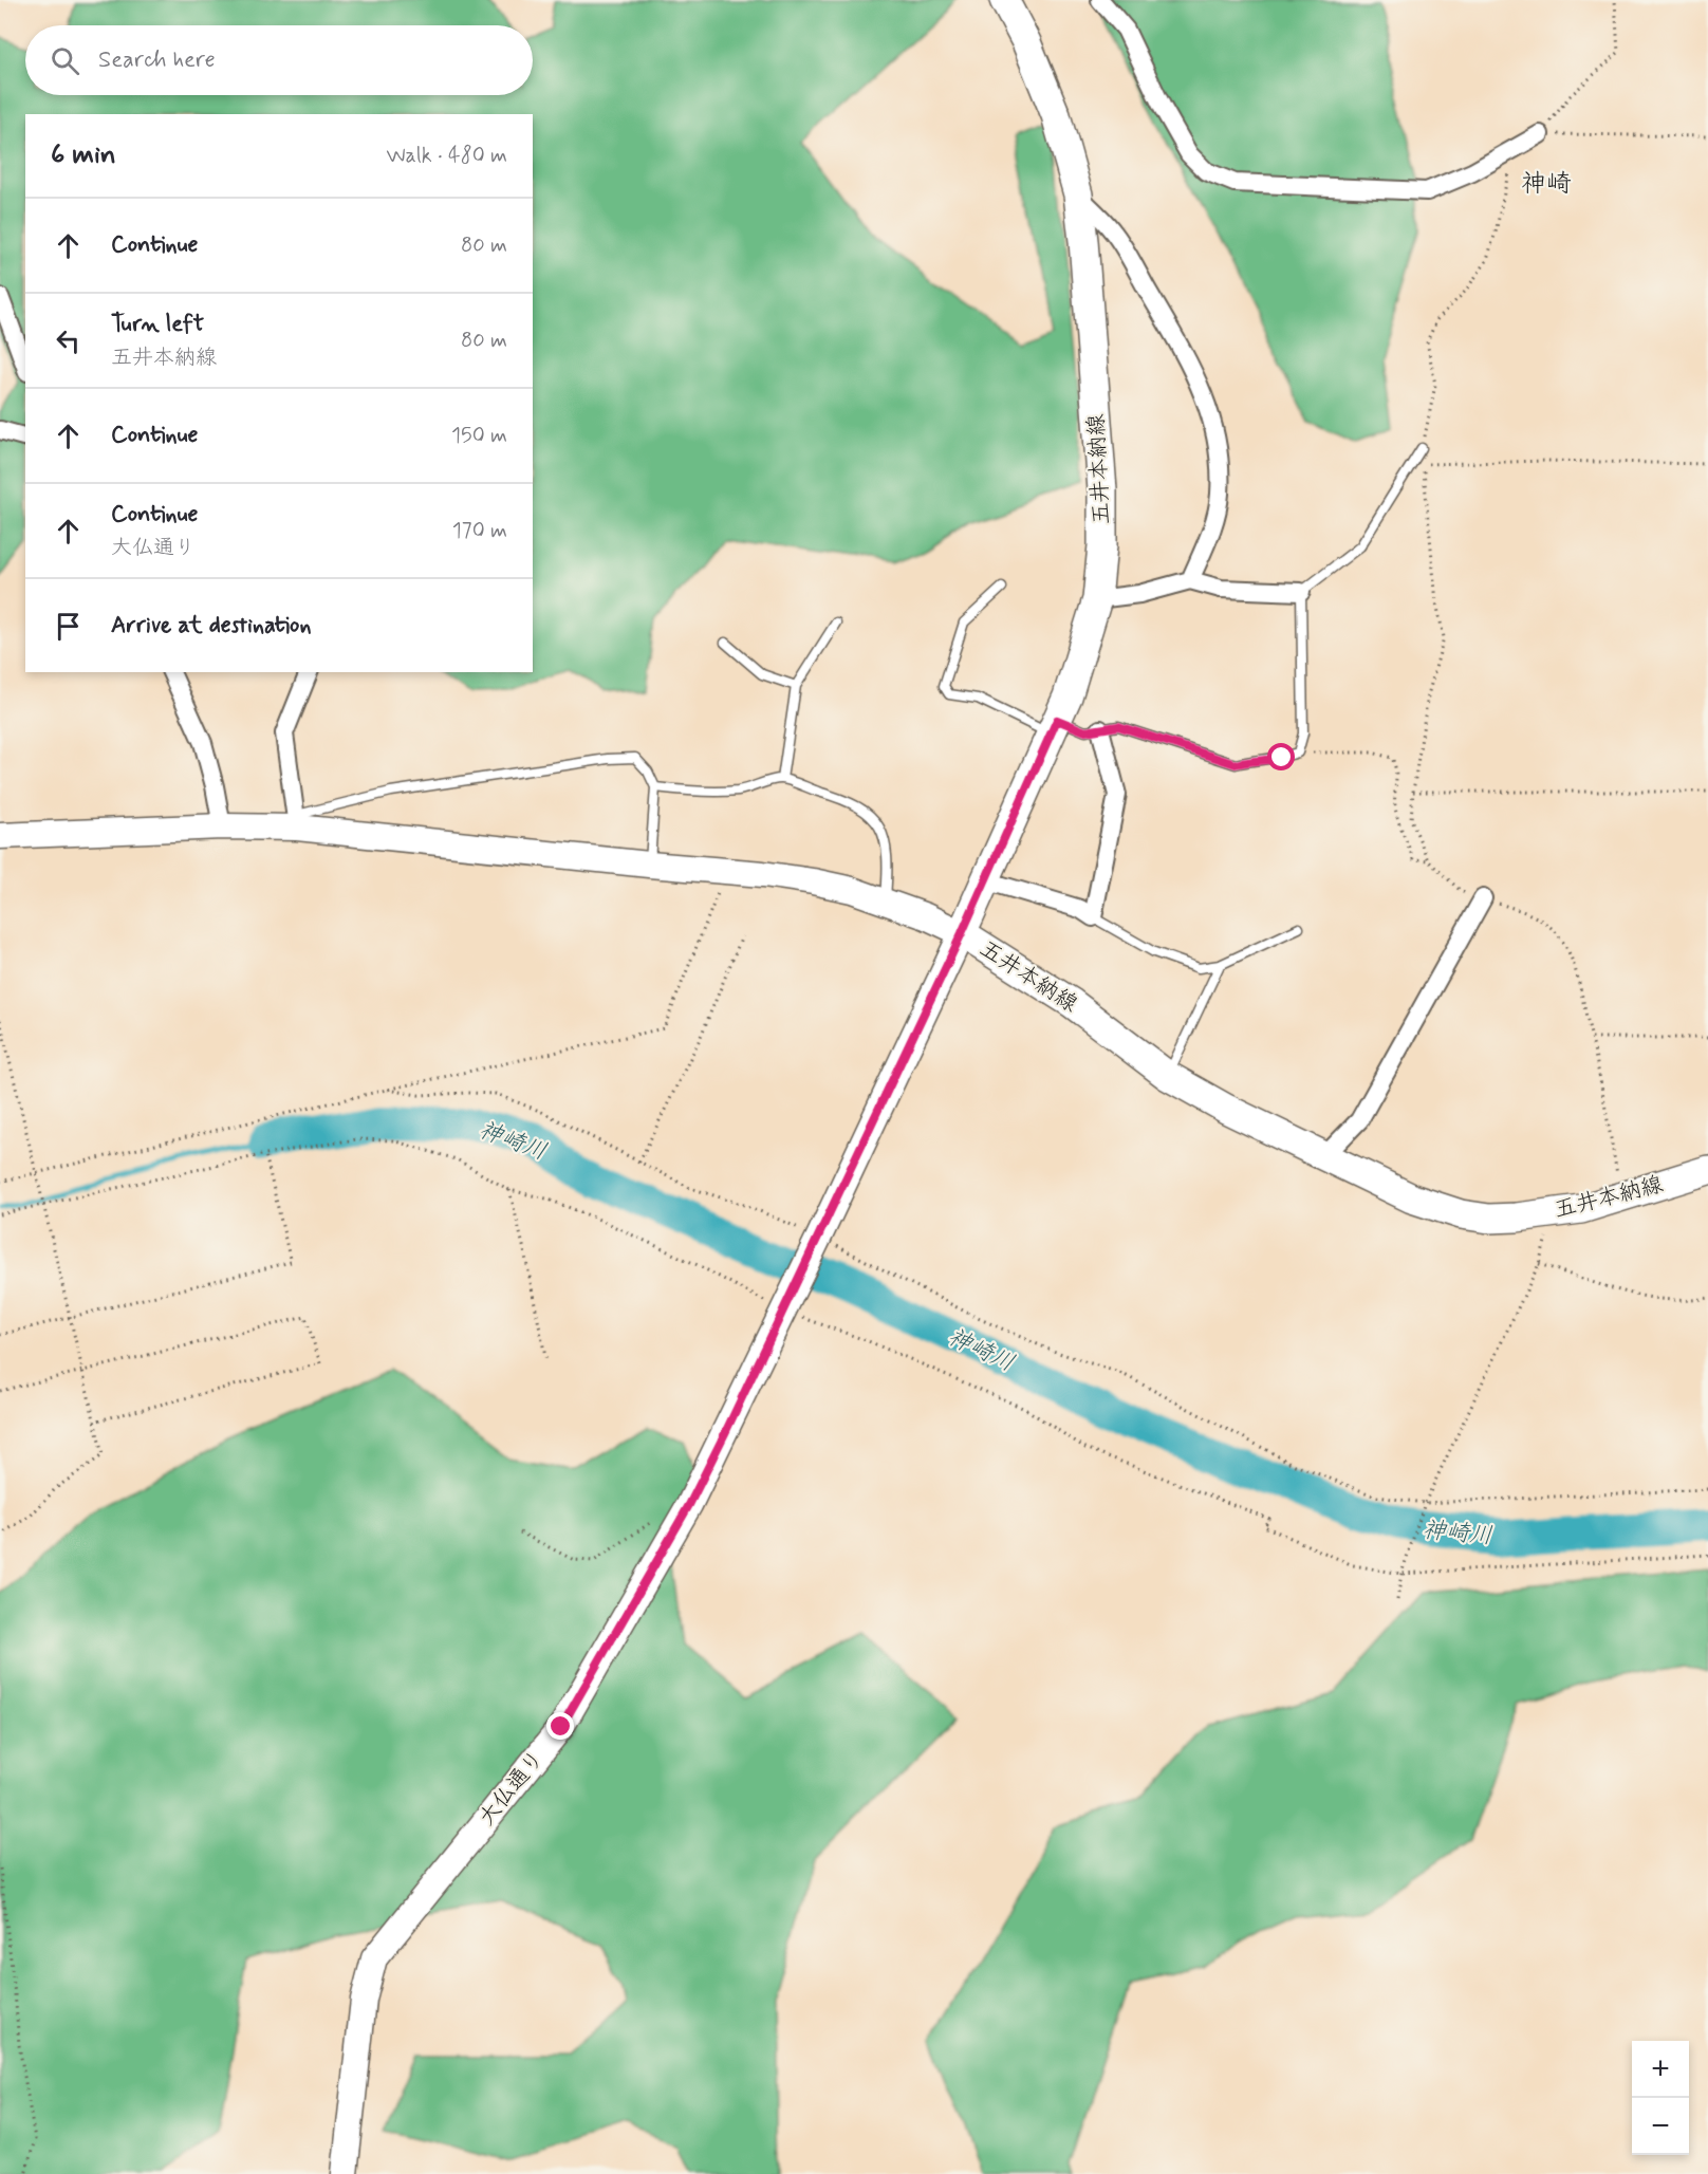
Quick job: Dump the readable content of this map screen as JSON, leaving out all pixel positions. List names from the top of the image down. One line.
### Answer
{"streets":{"main road":["五井本納線"],"street":["大仏通り"]},"crossings":[["五井本納線","大仏通り"]],"districts":["神崎"],"water":["神崎川"],"page":{"search":"Search here","heading":["6 min","Walk · 480 m"],"list":[["Continue","80 m"],["Turn left","五井本納線","80 m"],["Continue","150 m"],["Continue","大仏通り","170 m"],"Arrive at destination"],"map_buttons":["+","−"]}}
